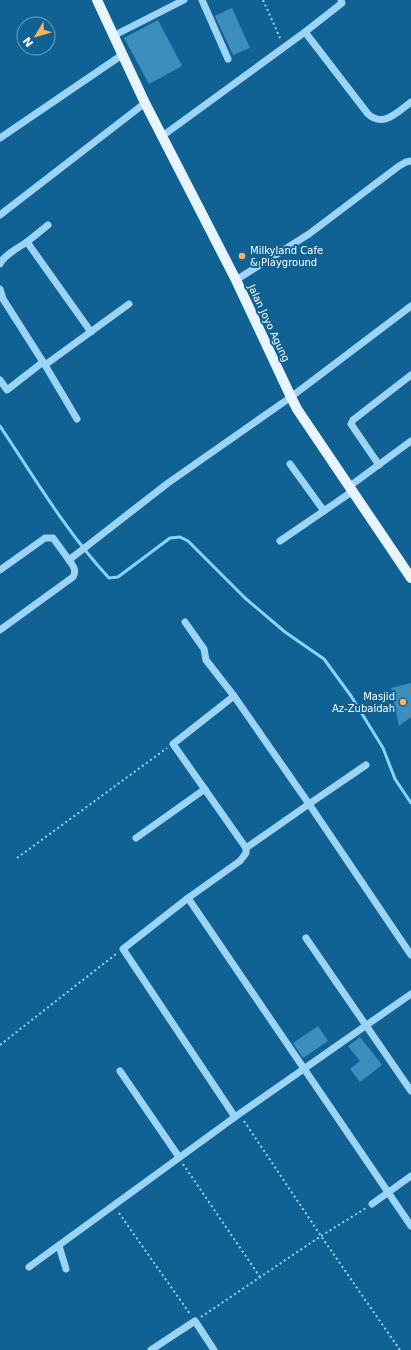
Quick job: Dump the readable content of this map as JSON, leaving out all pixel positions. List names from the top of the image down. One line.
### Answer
{"streets":{"main road":["Jalan Joyo Agung"]},"places":["Milkyland Cafe & Playground","Masjid Az-Zubaidah"],"north":"bottom left"}
